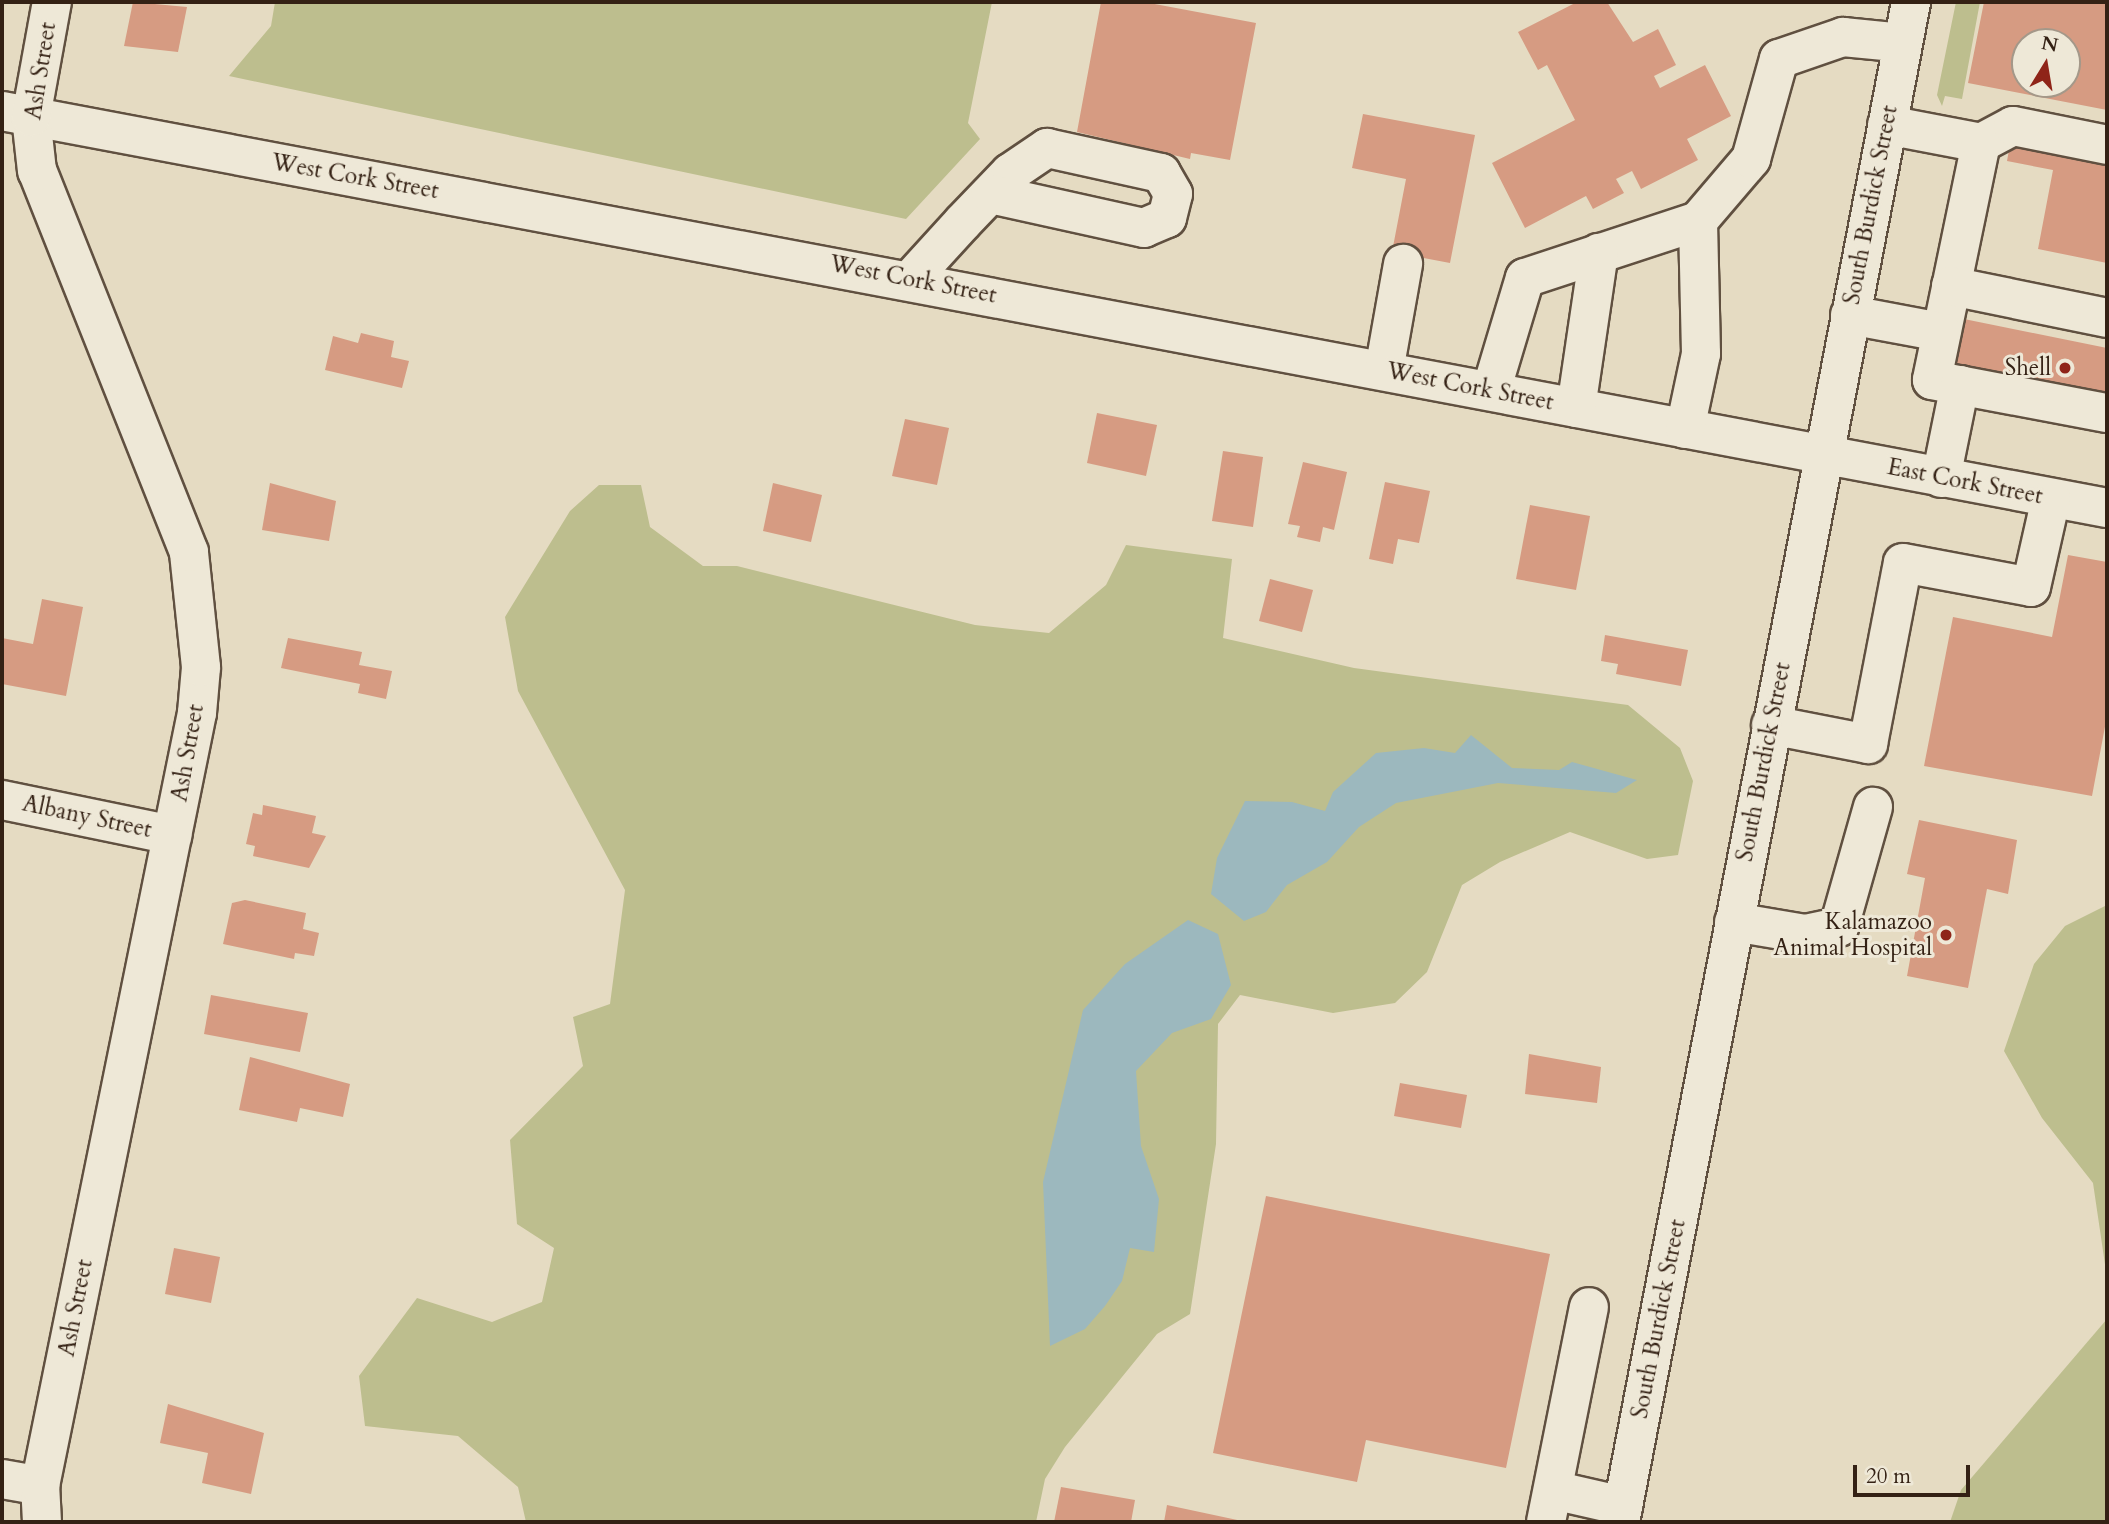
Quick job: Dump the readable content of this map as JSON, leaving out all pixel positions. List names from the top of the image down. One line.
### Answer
{"streets":{"street":["Ash Street","West Cork Street","South Burdick Street","East Cork Street","Albany Street"]},"crossings":[["Ash Street","West Cork Street"],["Ash Street","Albany Street"],["West Cork Street","South Burdick Street"],["West Cork Street","East Cork Street"],["South Burdick Street","East Cork Street"]],"places":["Shell","Kalamazoo Animal Hospital"],"scale_bar":"20 m","north":"top"}
